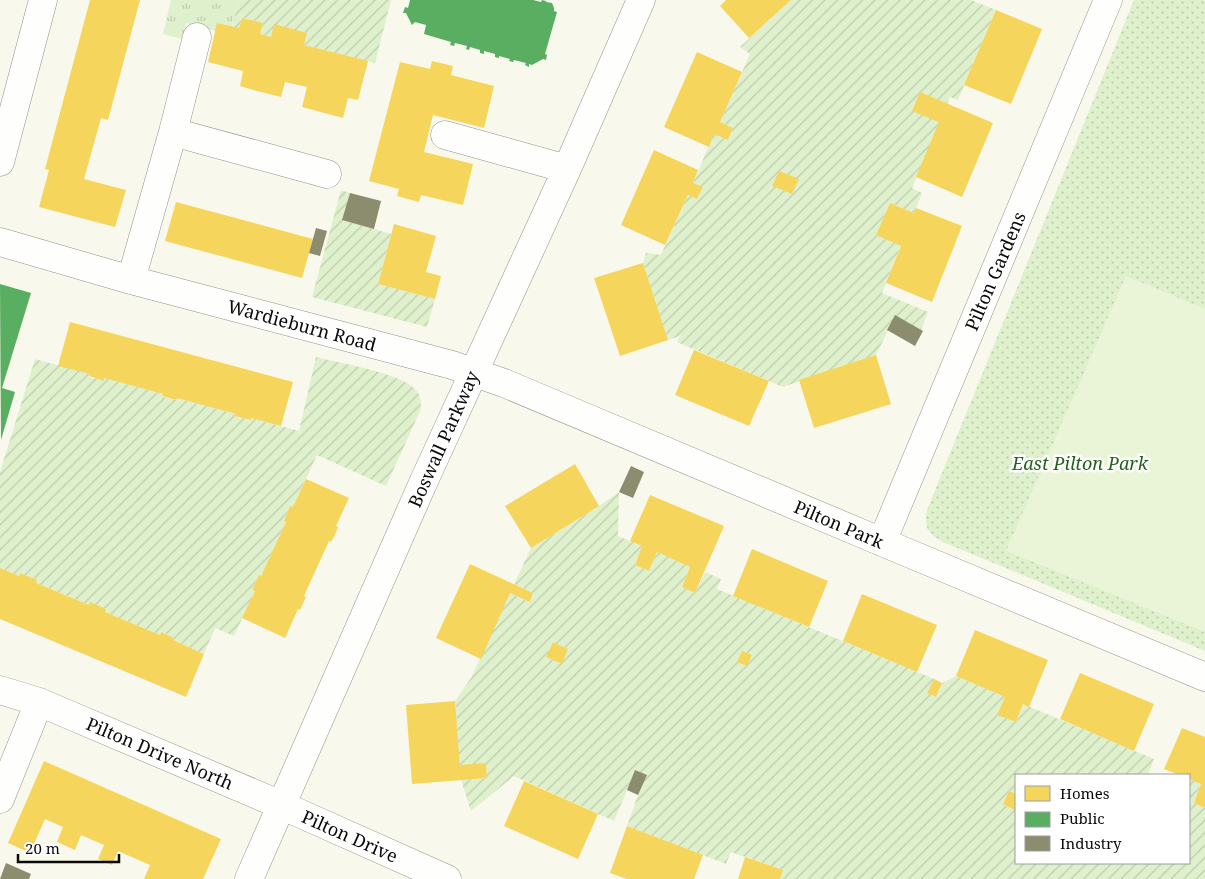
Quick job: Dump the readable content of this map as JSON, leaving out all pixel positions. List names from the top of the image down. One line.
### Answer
{"streets":{"street":["Pilton Gardens","Wardieburn Road","Boswall Parkway","Pilton Park","Pilton Drive North","Pilton Drive"]},"crossings":[["Pilton Gardens","Pilton Park"],["Wardieburn Road","Boswall Parkway"],["Wardieburn Road","Pilton Park"],["Boswall Parkway","Pilton Park"],["Boswall Parkway","Pilton Drive North"],["Boswall Parkway","Pilton Drive"],["Pilton Drive North","Pilton Drive"]],"parks":["East Pilton Park"],"legend":["Homes","Public","Industry"],"scale_bar":"20 m"}
